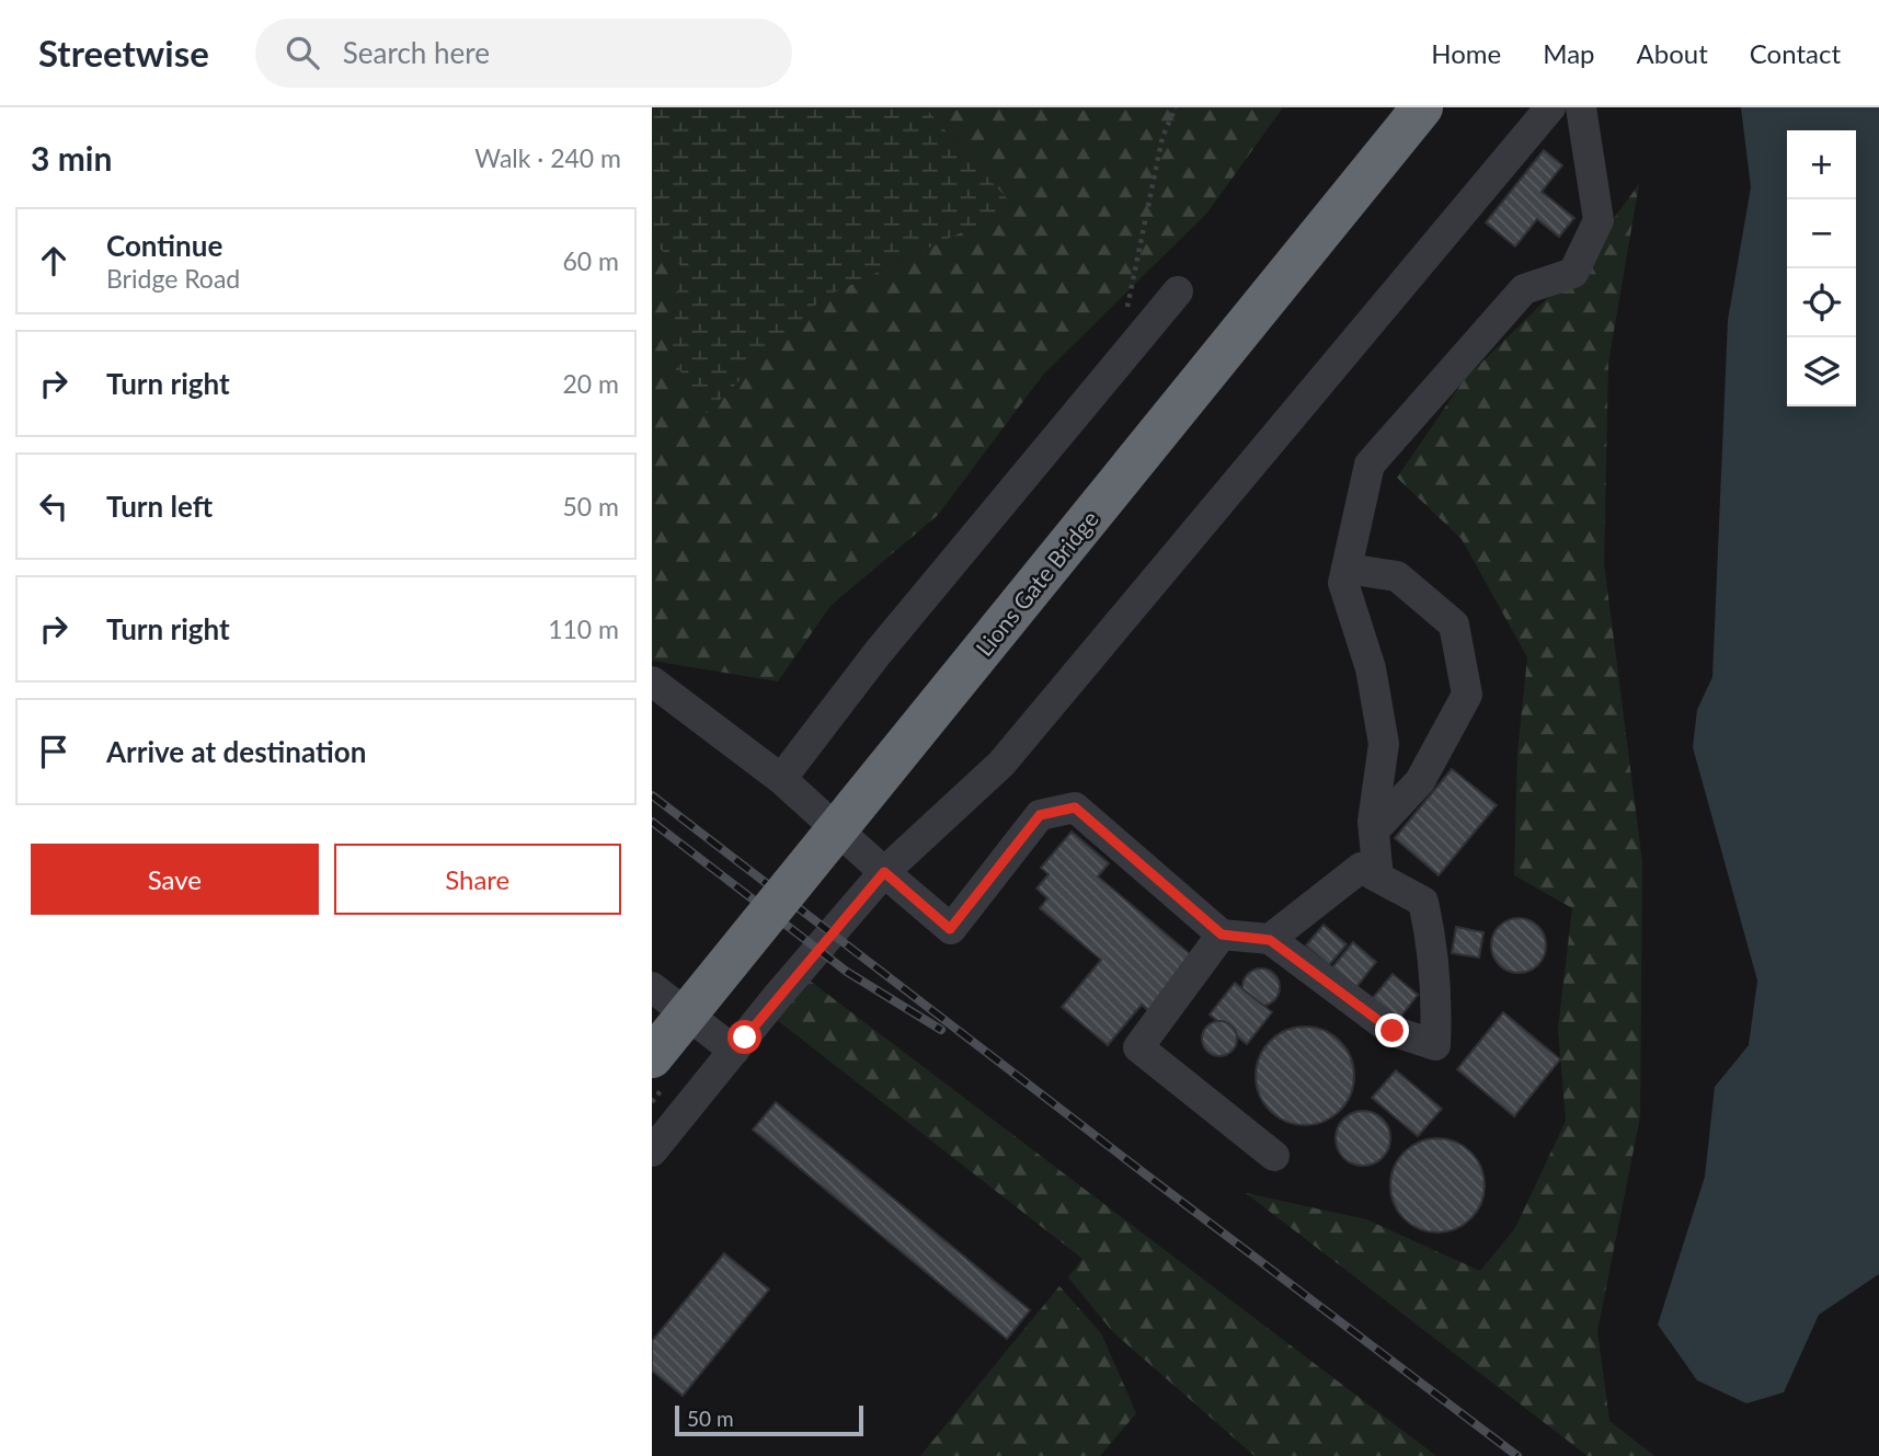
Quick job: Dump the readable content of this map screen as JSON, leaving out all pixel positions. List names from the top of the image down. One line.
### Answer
{"streets":{"highway":["Lions Gate Bridge"]},"scale_bar":"50 m","page":{"header":"Streetwise","search":"Search here","nav":["Home","Map","About","Contact"],"heading":["3 min","Walk · 240 m"],"map_buttons":["+","−"],"list":[["Continue","Bridge Road","60 m"],["Turn right","20 m"],["Turn left","50 m"],["Turn right","110 m"],"Arrive at destination"],"buttons":["Save","Share"],"scale":"50 m"}}
